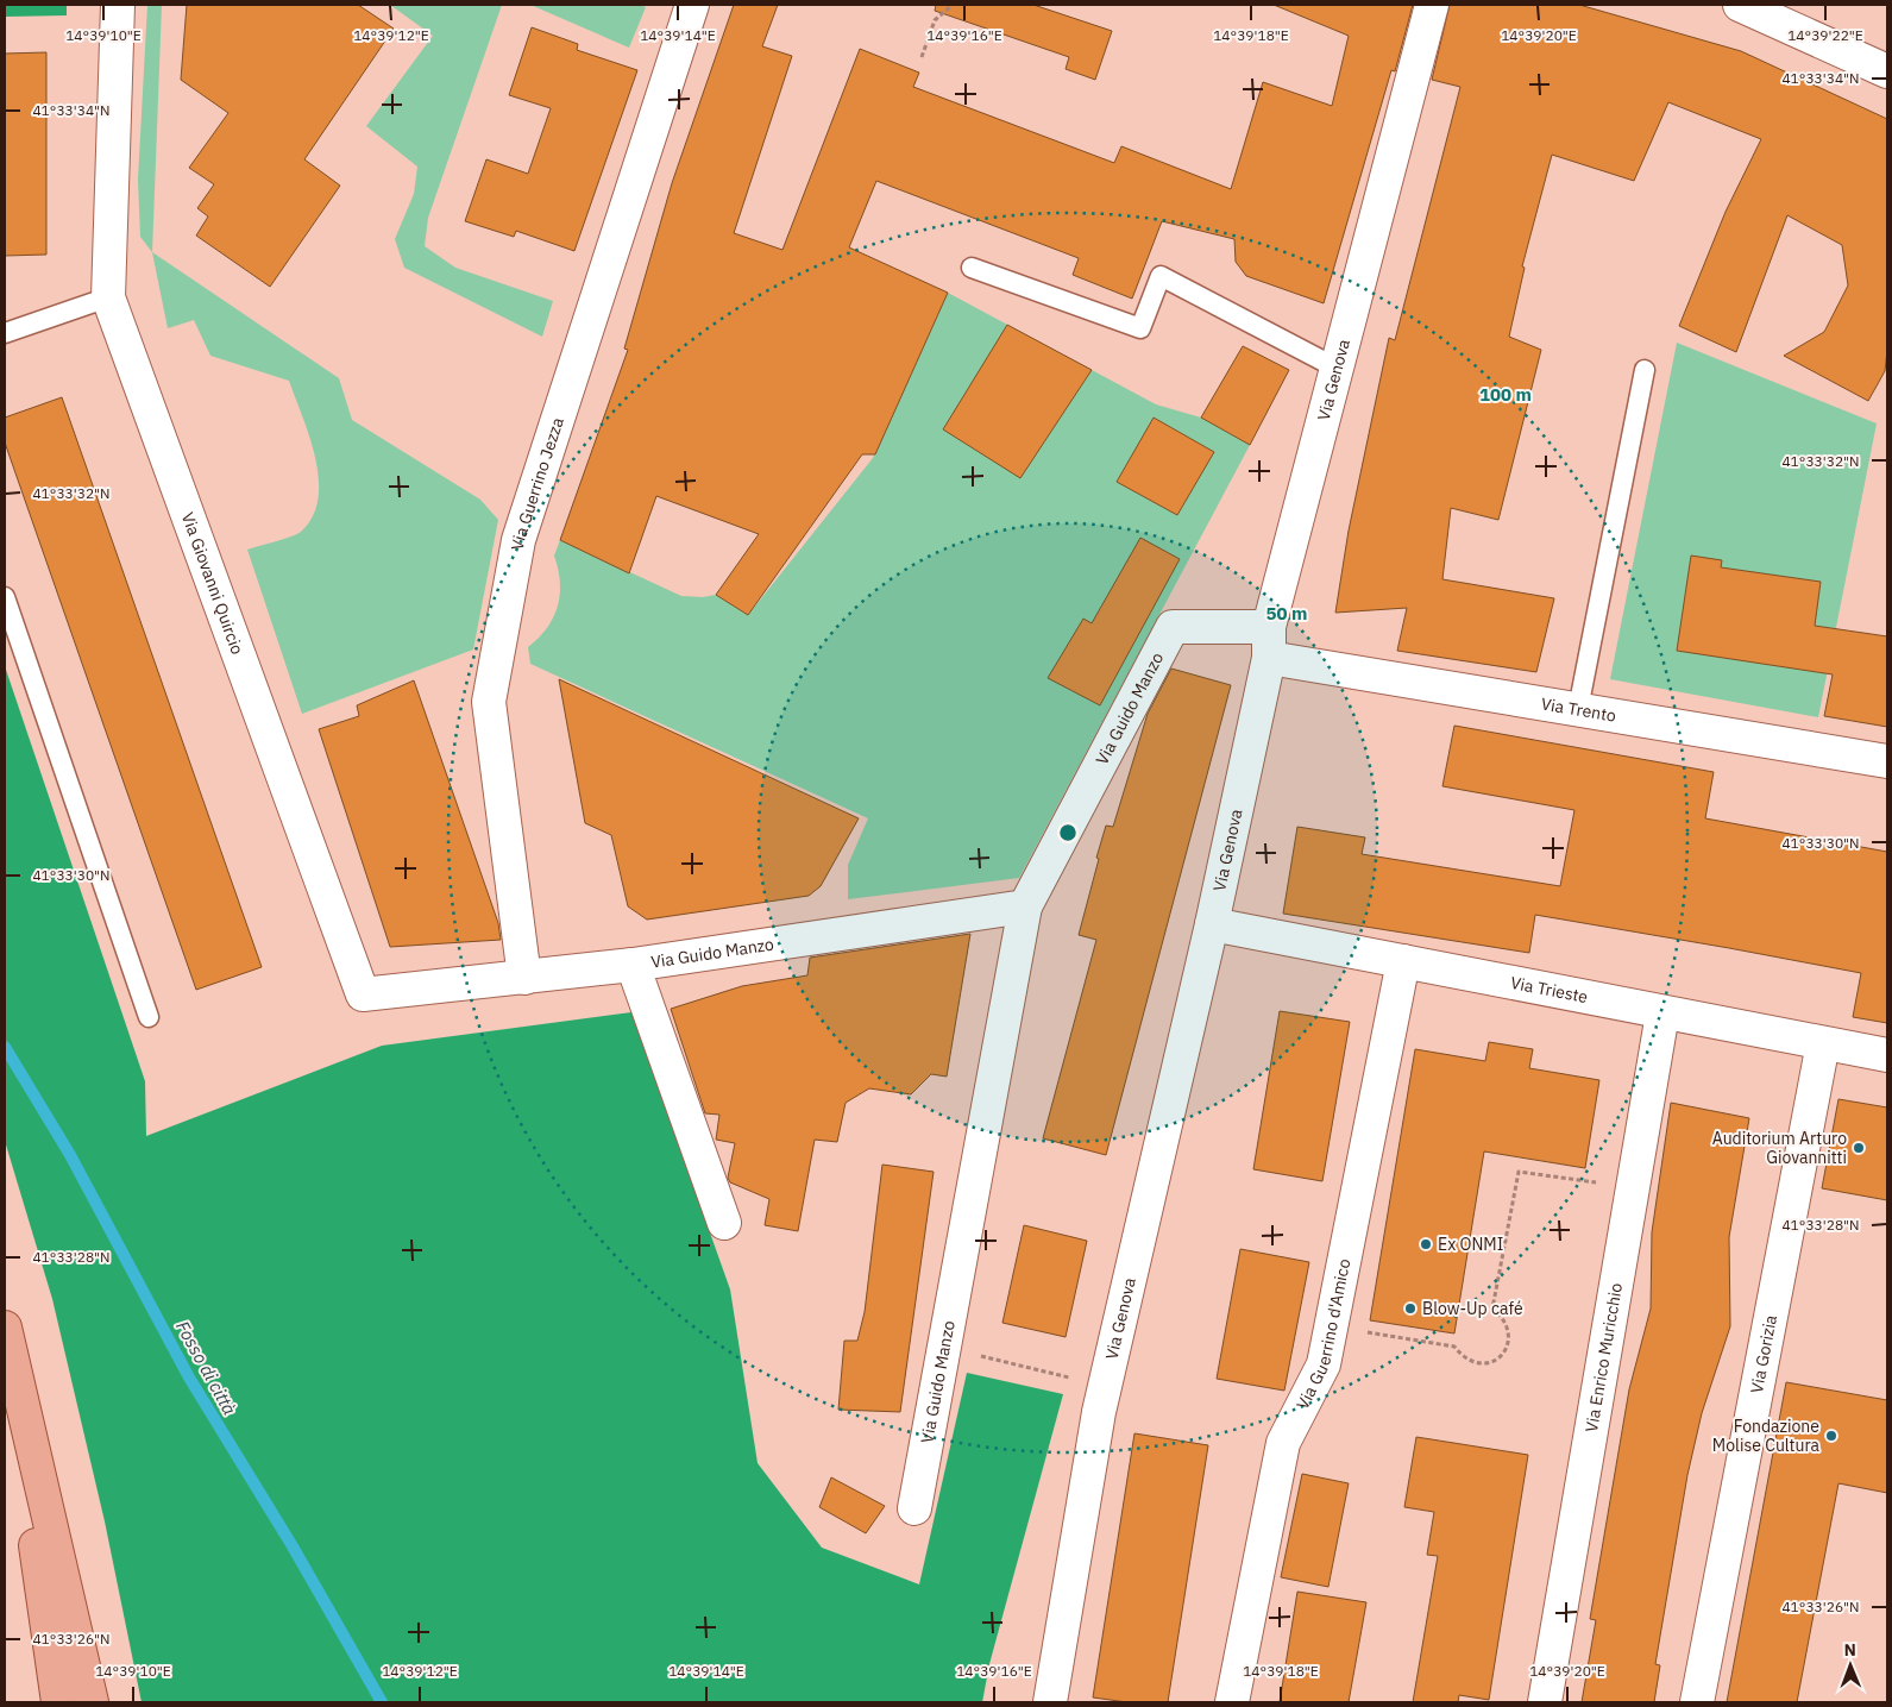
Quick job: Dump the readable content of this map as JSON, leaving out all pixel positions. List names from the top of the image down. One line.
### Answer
{"streets":{"street":["Via Genova","Via Guerrino Jezza","Via Giovanni Quircio","Via Guido Manzo","Via Trento","Via Trieste","Via Guerrino d'Amico","Via Gorizia","Via Enrico Muricchio"]},"crossings":[["Via Genova","Via Guido Manzo"],["Via Genova","Via Trento"],["Via Genova","Via Trieste"],["Via Guerrino Jezza","Via Giovanni Quircio"],["Via Guido Manzo","Via Trento"],["Via Trieste","Via Guerrino d'Amico"],["Via Trieste","Via Gorizia"],["Via Trieste","Via Enrico Muricchio"]],"water":["Fosso di città"],"places":["Auditorium Arturo Giovannitti","Ex ONMI","Blow-Up café","Fondazione Molise Cultura"],"north":"top","coordinates":["14°39'10\"E","14°39'12\"E","14°39'14\"E","14°39'16\"E","14°39'18\"E","14°39'20\"E","14°39'22\"E","41°33'34\"N","41°33'32\"N","41°33'30\"N","41°33'28\"N","41°33'26\"N"],"rings":["100 m","50 m"]}
